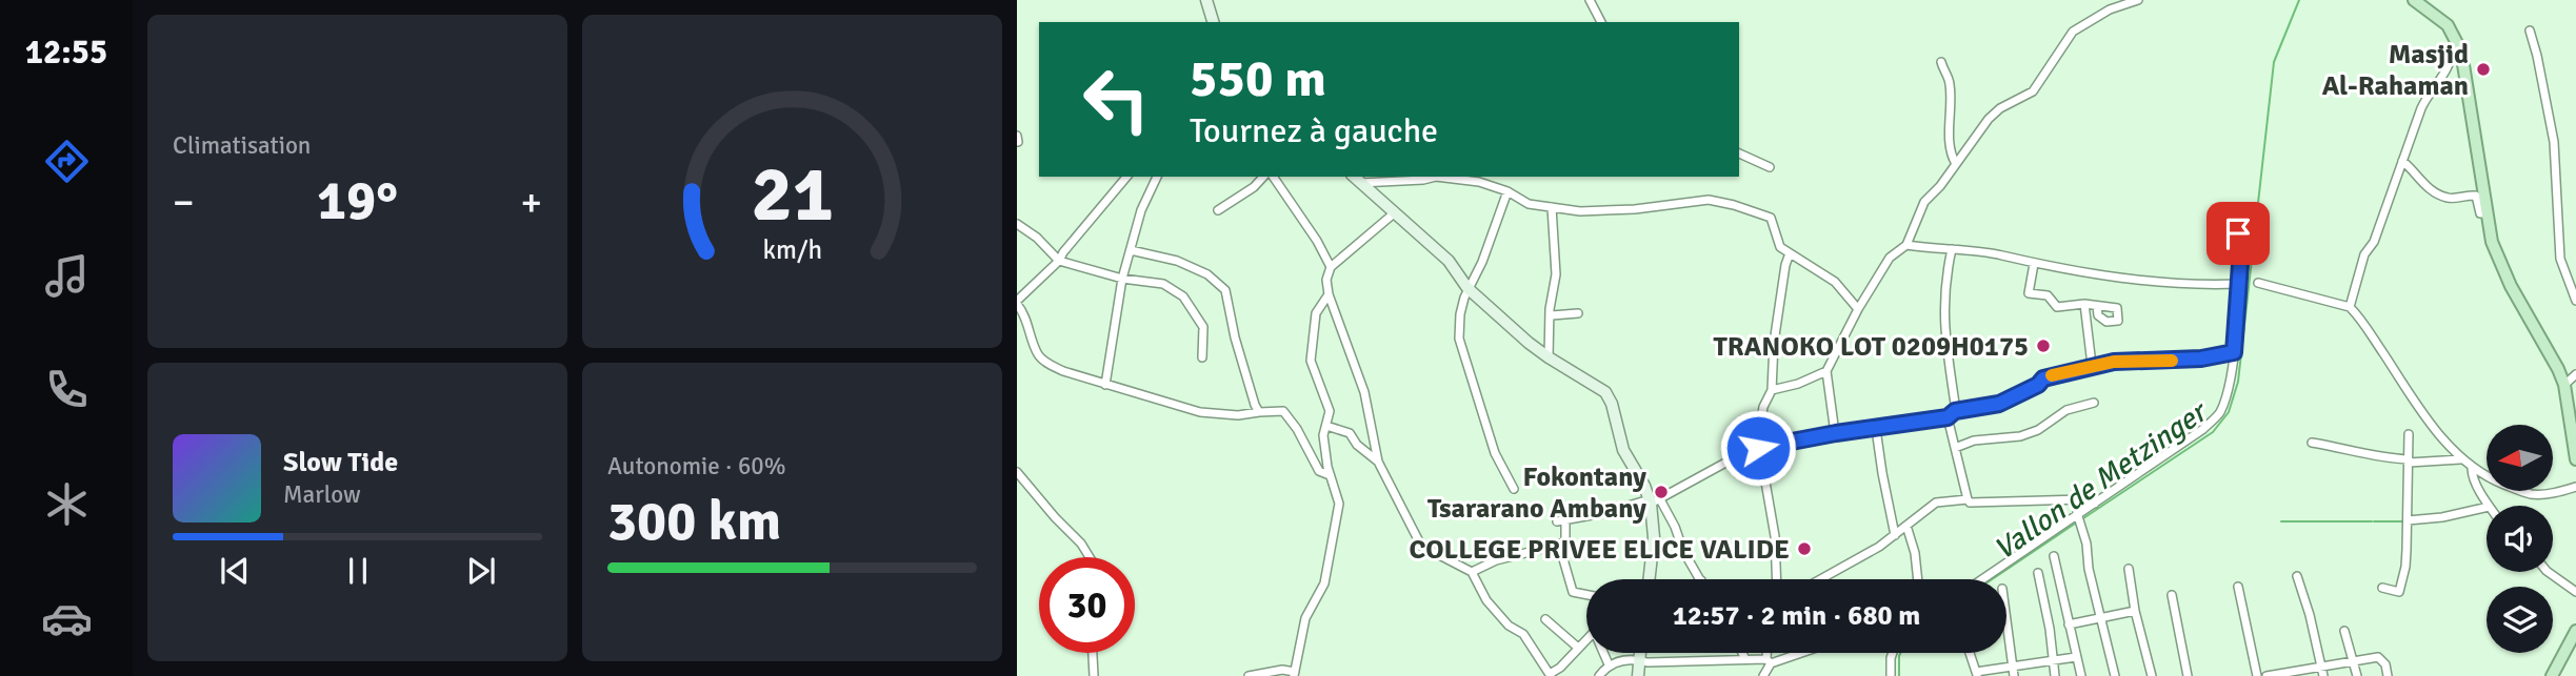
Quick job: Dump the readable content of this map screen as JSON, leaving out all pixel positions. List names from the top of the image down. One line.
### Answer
{"water":["Vallon de Metzinger"],"places":["Masjid Al-Rahaman","TRANOKO LOT 0209H0175","Fokontany Tsararano Ambany","COLLEGE PRIVEE ELICE VALIDE"],"north":"left","page":{"tabs":"12:55","tile":["Climatisation",["Autonomie · 60%","300 km"]],"turn":["550 m","Tournez à gauche"],"heat":["−","19°","+"],"song":["Slow Tide","Marlow"],"limit":"30","trip":"12:57 · 2 min · 680 m","gauge":["21","km/h"]}}
